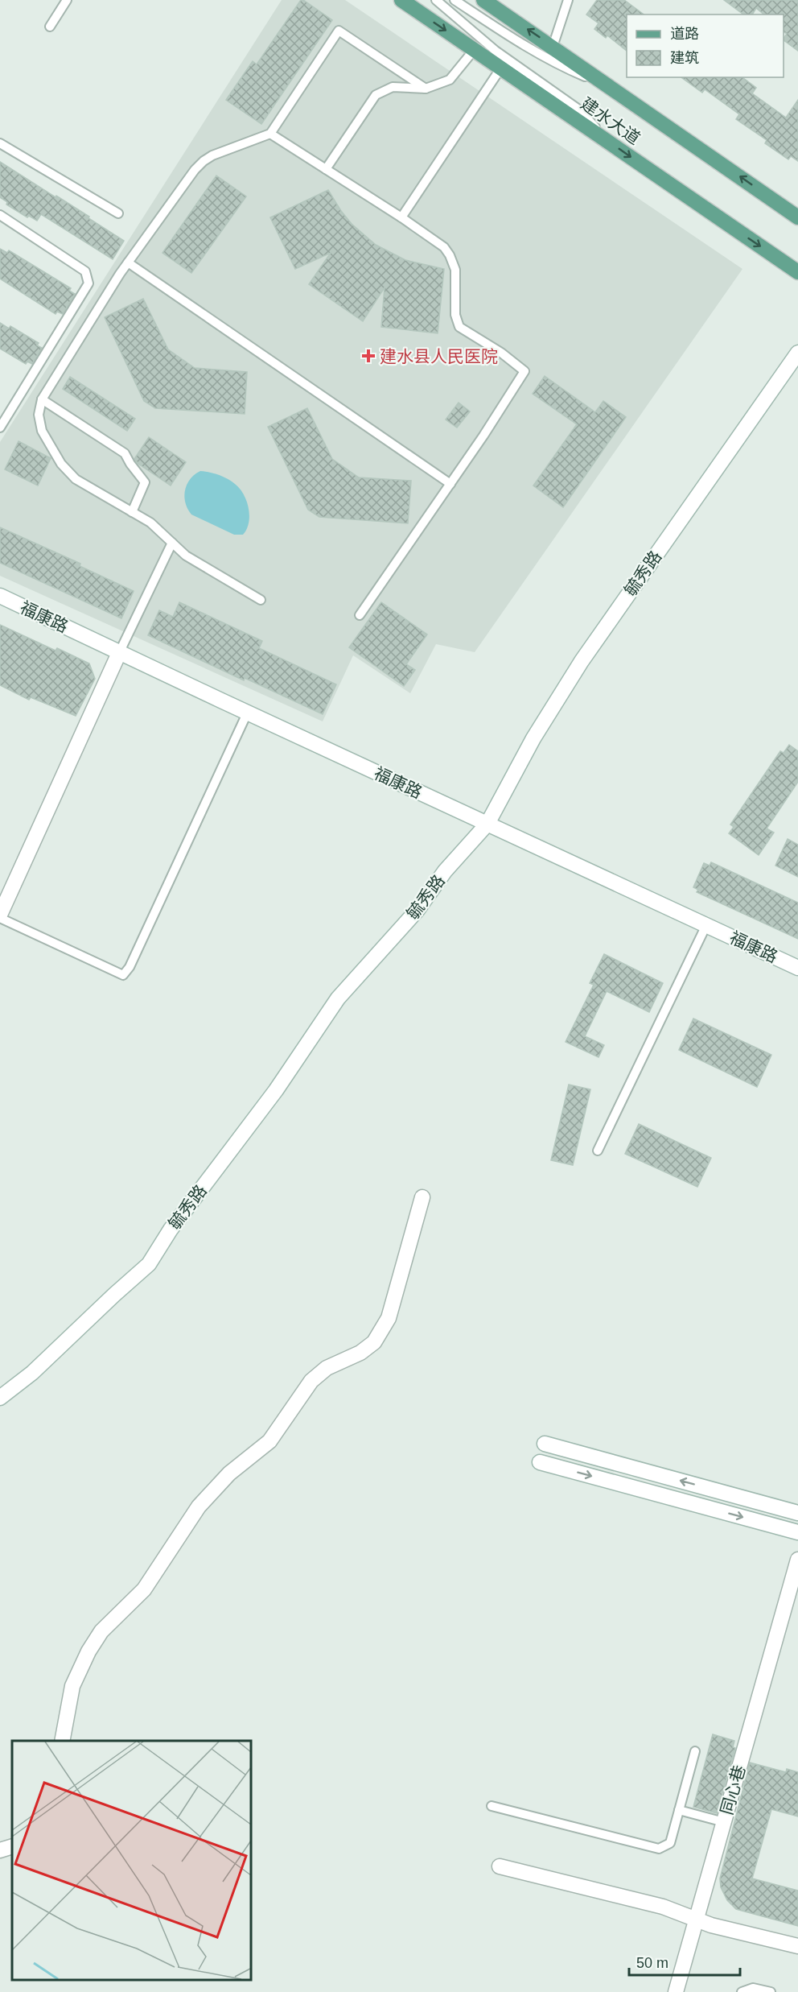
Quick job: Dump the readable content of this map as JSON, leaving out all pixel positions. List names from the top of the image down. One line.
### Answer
{"streets":{"main road":["建水大道"],"street":["毓秀路","福康路","同心巷"]},"crossings":[["毓秀路","福康路"]],"places":{"health":["建水县人民医院"]},"legend":["道路","建筑"],"scale_bar":"50 m"}
